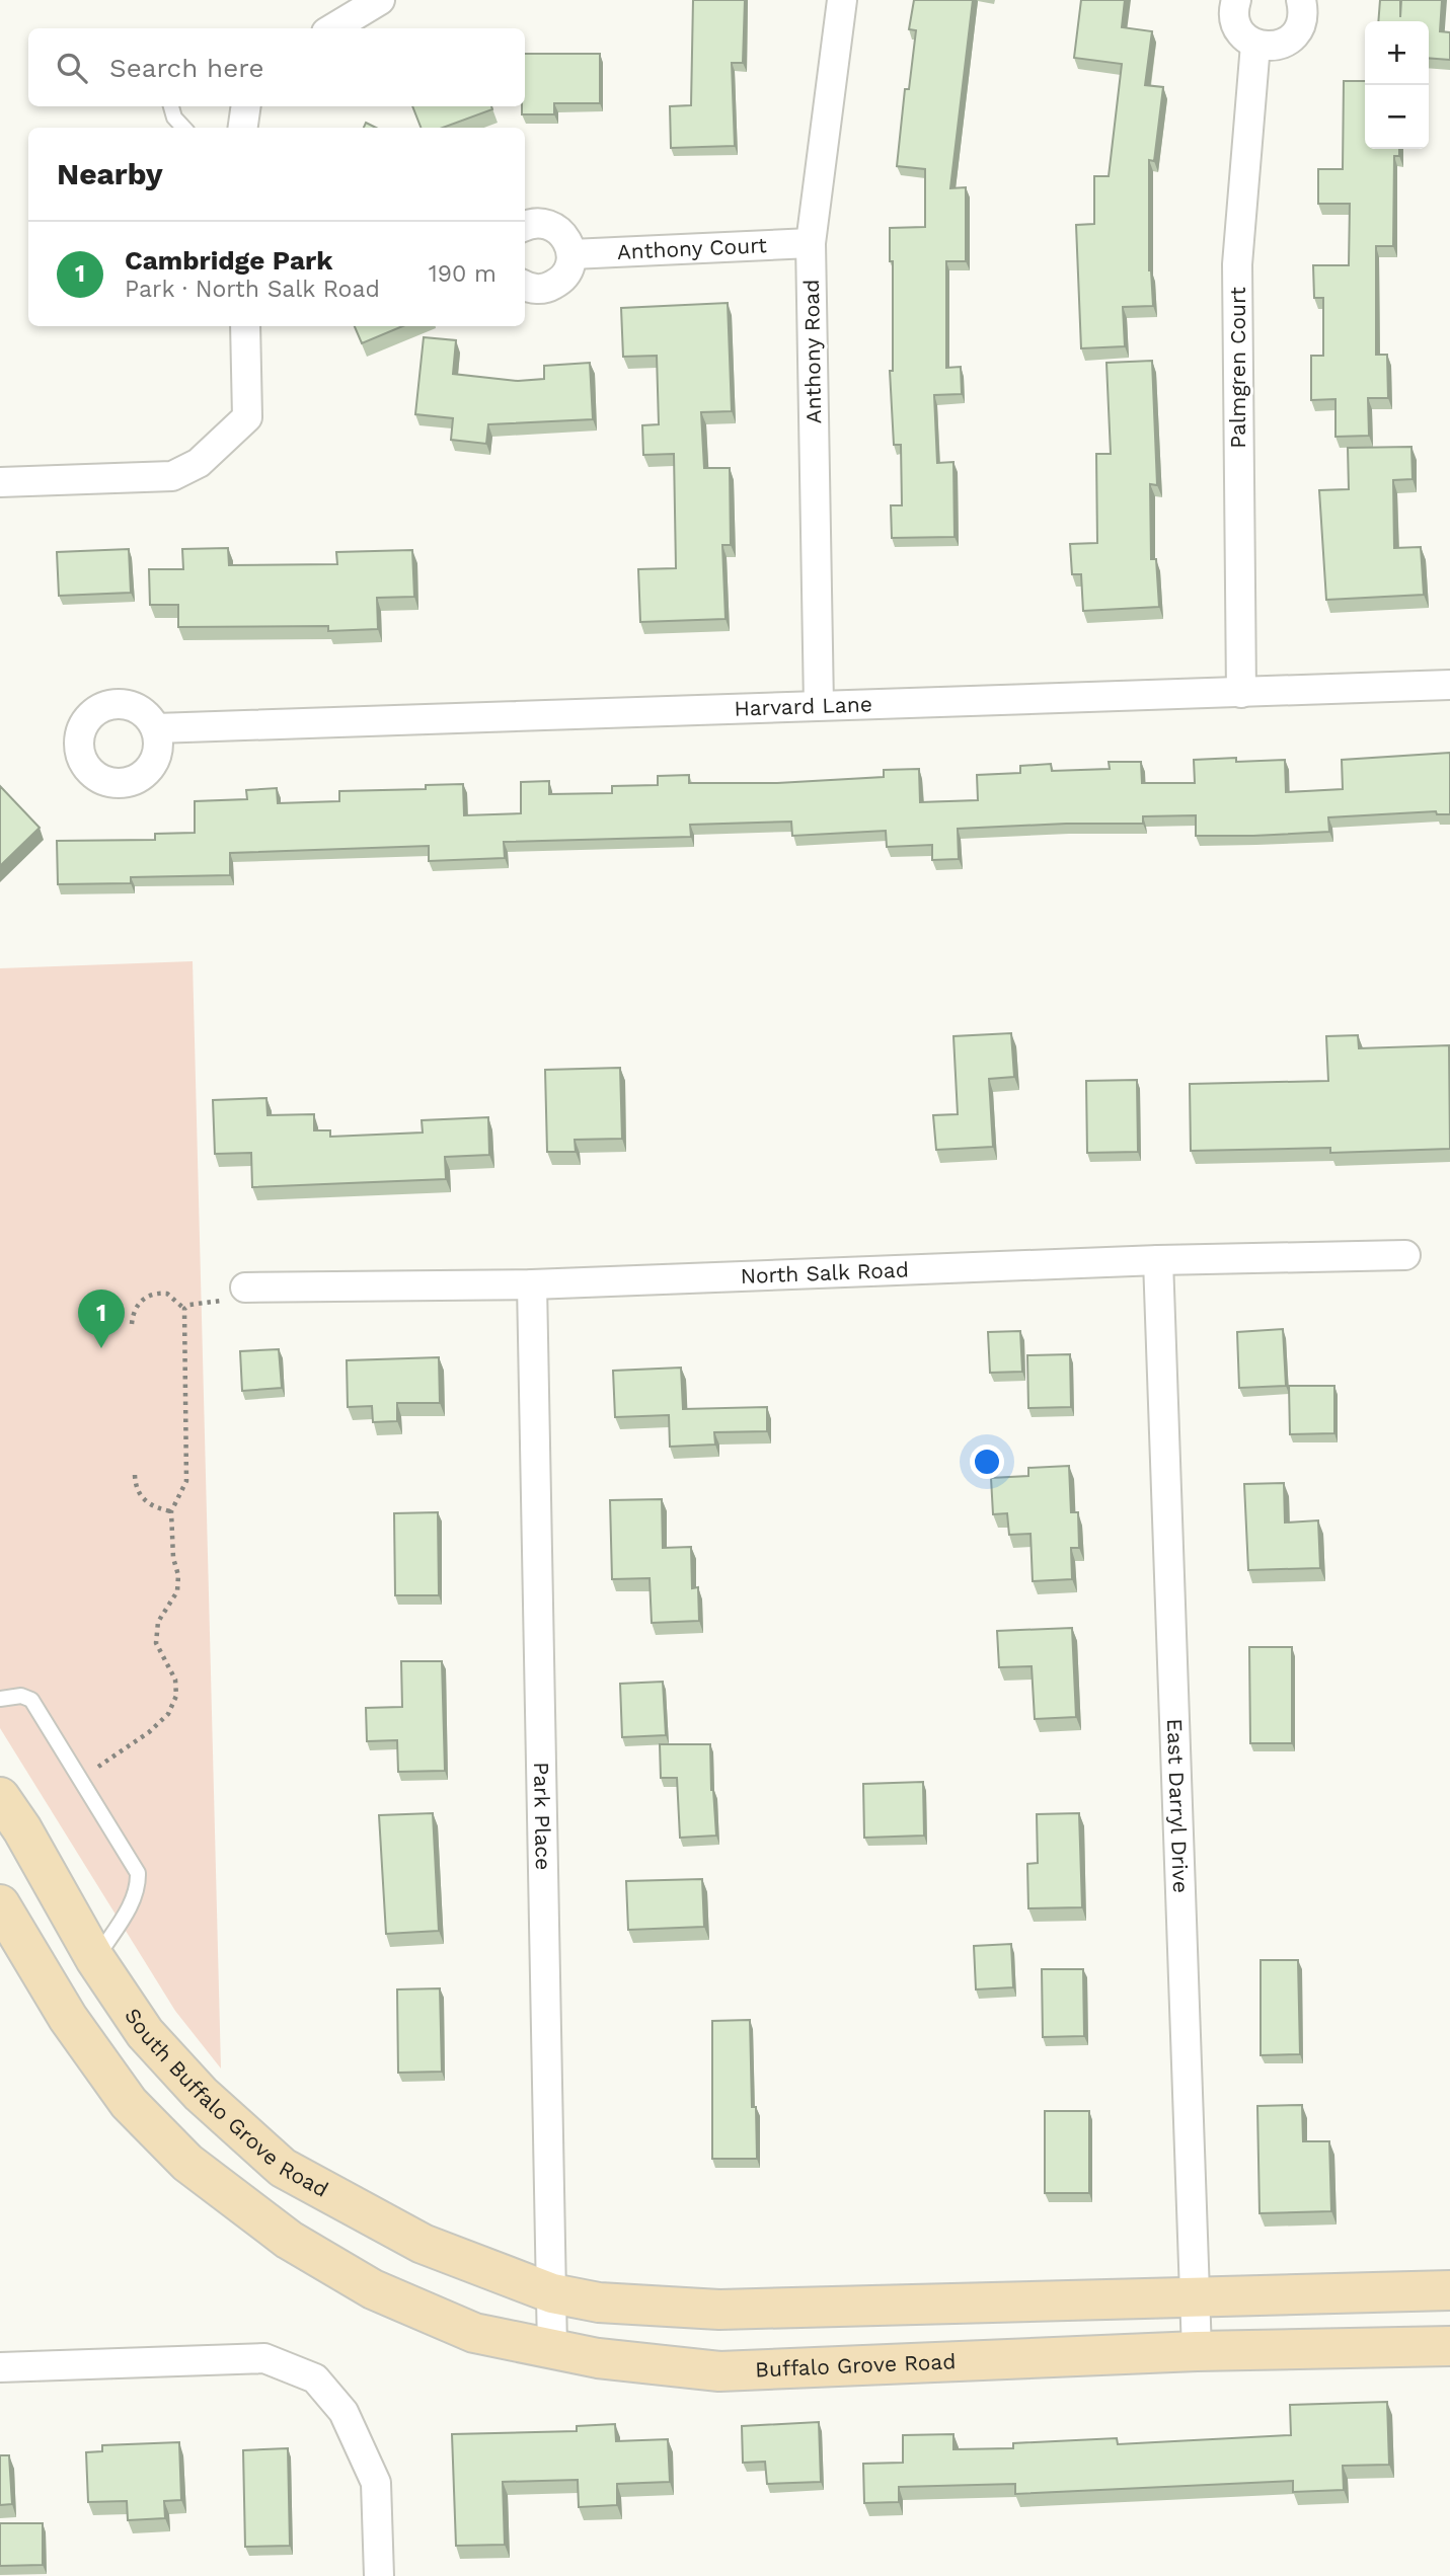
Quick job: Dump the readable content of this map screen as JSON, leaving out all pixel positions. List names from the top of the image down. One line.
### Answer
{"streets":{"main road":["South Buffalo Grove Road","Buffalo Grove Road"],"street":["Anthony Court","Anthony Road","Palmgren Court","Harvard Lane","North Salk Road","East Darryl Drive","Park Place"]},"crossings":[["Anthony Court","Anthony Road"],["Anthony Road","Harvard Lane"],["Palmgren Court","Harvard Lane"],["North Salk Road","East Darryl Drive"],["North Salk Road","Park Place"],["East Darryl Drive","Buffalo Grove Road"],["Park Place","South Buffalo Grove Road"],["Park Place","Buffalo Grove Road"]],"page":{"map_buttons":["+","−"],"search":"Search here","heading":"Nearby","list":[{"mark":"1","name":"Cambridge Park","note":"Park · North Salk Road","value":"190 m"}],"pins":"1"}}
